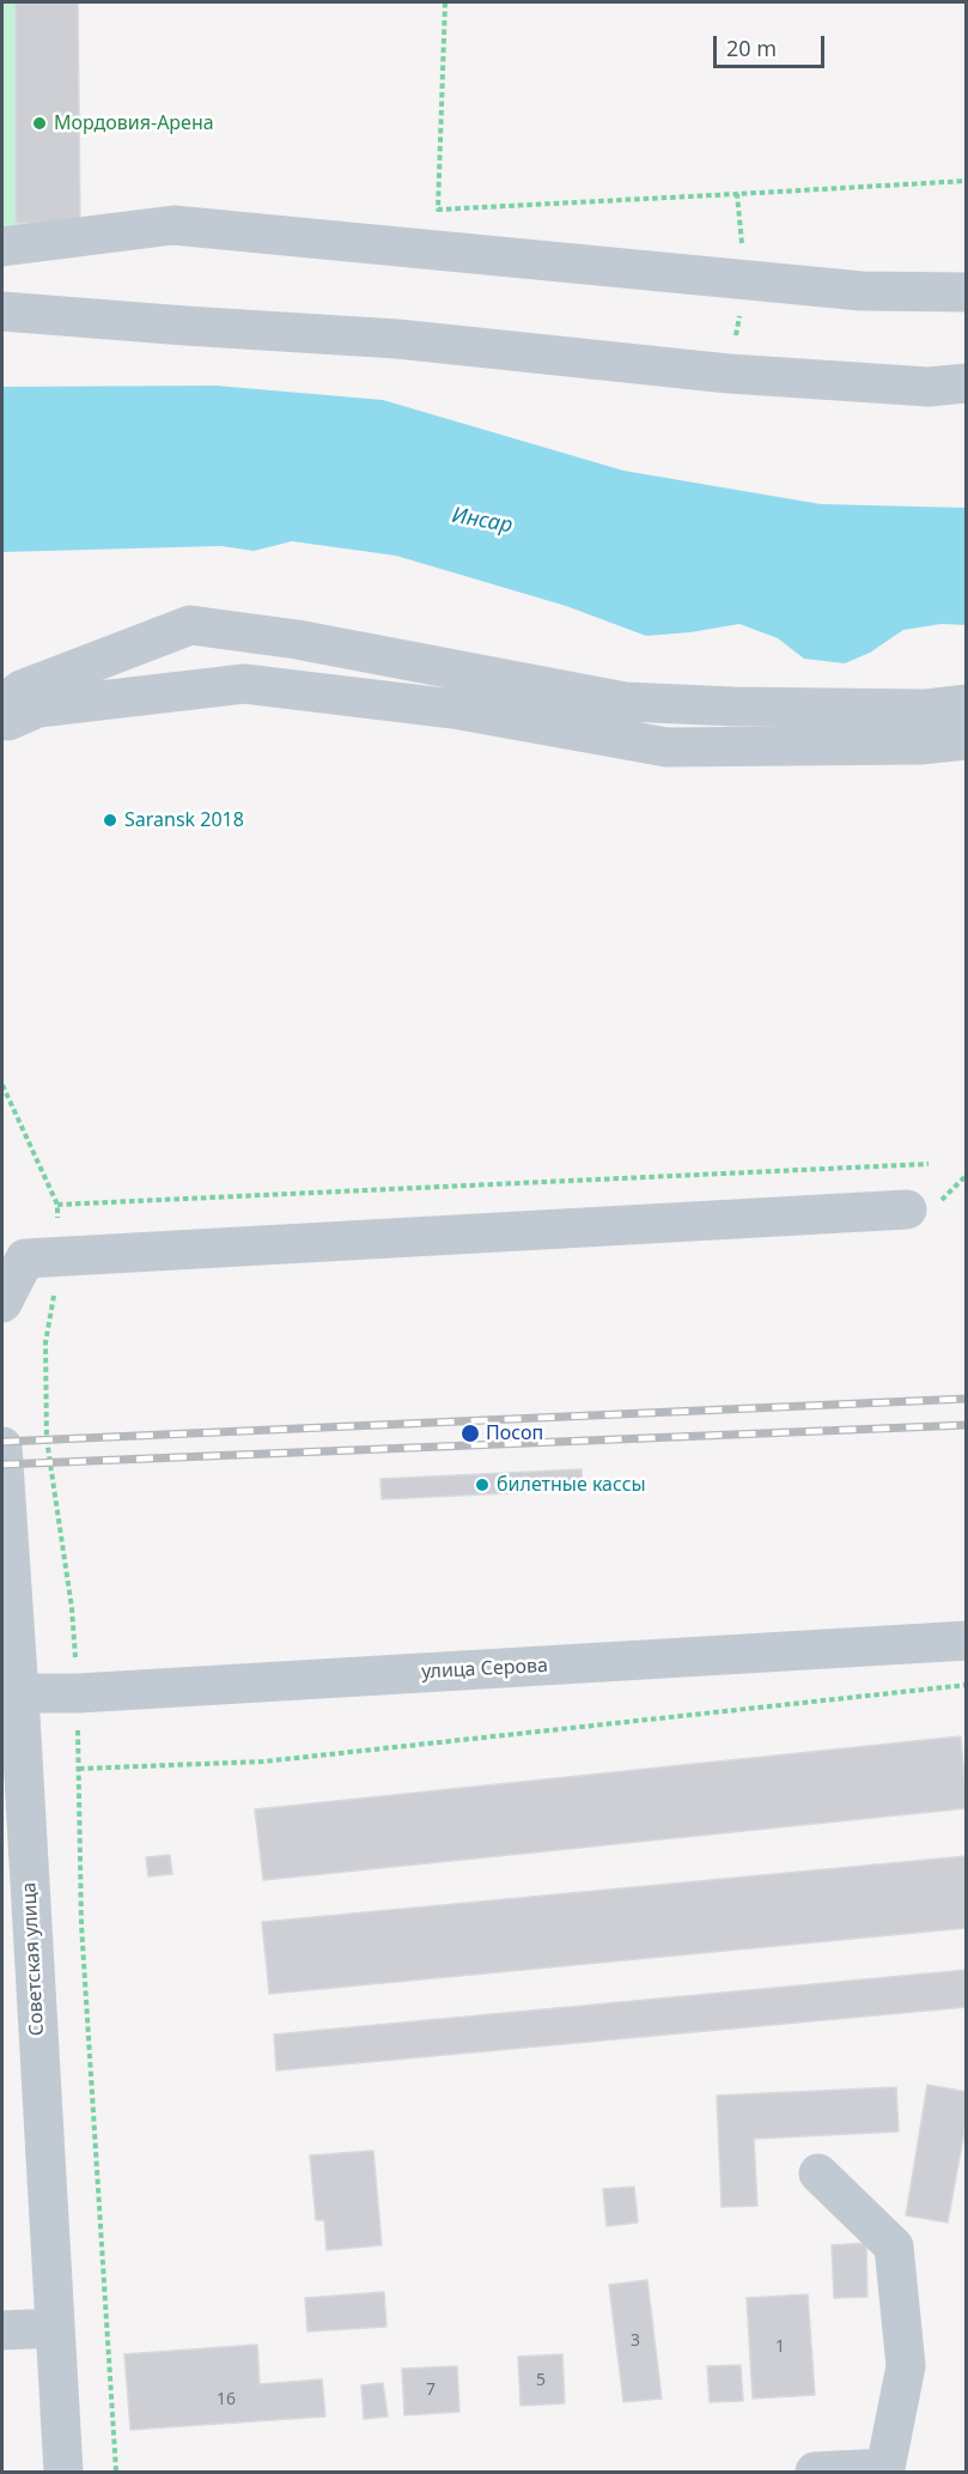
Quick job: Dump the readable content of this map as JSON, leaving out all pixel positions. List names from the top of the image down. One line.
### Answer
{"streets":{"street":["улица Серова","Советская улица"]},"crossings":[["улица Серова","Советская улица"]],"water":["Инсар"],"places":["Мордовия-Арена","Saransk 2018","Посоп","билетные кассы"],"house_numbers":["3","1","5","7","16"],"scale_bar":"20 m"}
